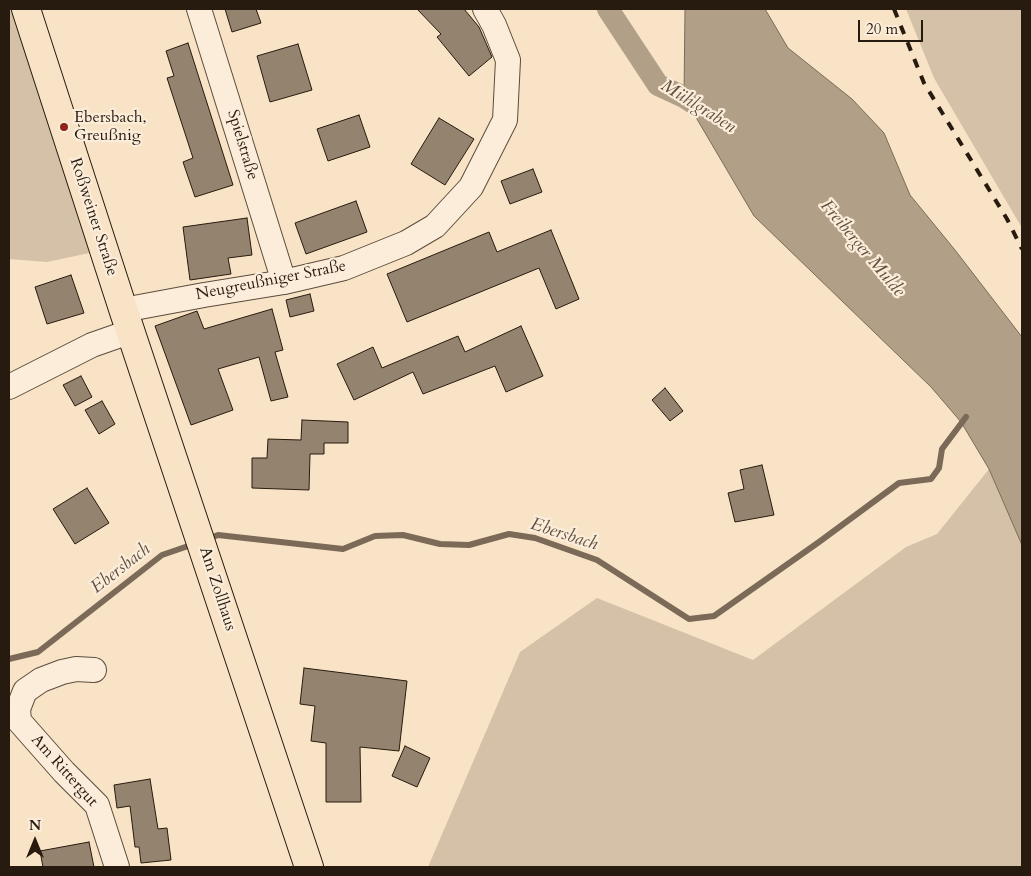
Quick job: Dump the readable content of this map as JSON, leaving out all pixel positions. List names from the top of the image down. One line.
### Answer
{"streets":{"main road":["Roßweiner Straße","Am Zollhaus"],"street":["Spielstraße","Neugreußniger Straße","Am Rittergut"]},"crossings":[["Spielstraße","Neugreußniger Straße"],["Roßweiner Straße","Neugreußniger Straße"],["Roßweiner Straße","Am Zollhaus"],["Neugreußniger Straße","Am Zollhaus"]],"water":["Mühlgraben","Freiberger Mulde","Ebersbach"],"places":["Ebersbach, Greußnig"],"scale_bar":"20 m","north":"top"}
